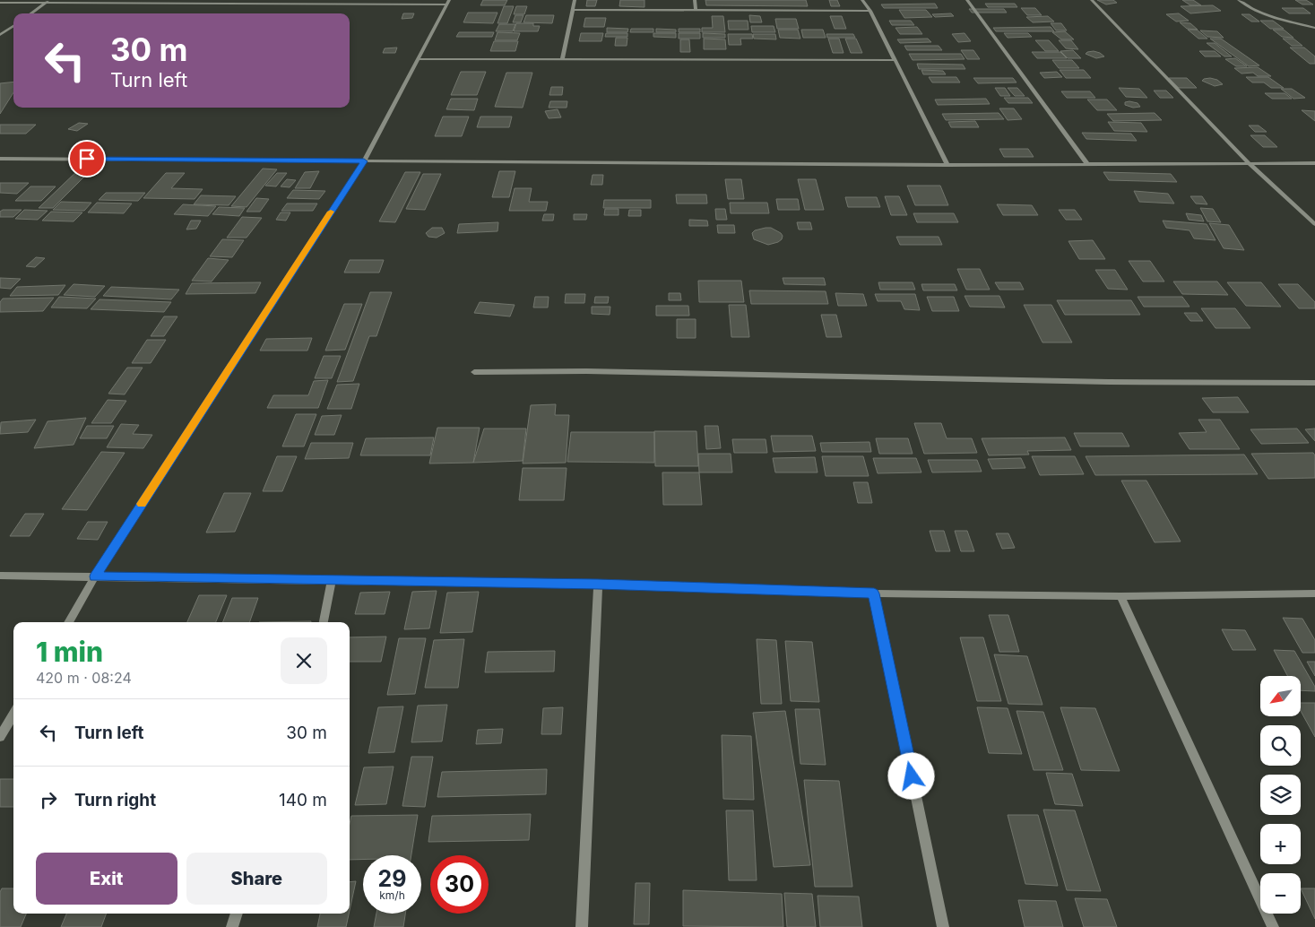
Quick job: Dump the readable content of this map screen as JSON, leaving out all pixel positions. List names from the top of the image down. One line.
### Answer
{"north":"bottom left","page":{"turn":["30 m","Turn left"],"heading":["1 min","420 m · 08:24"],"map_buttons":["+","−"],"list":[{"name":"Turn left","value":"30 m"},{"name":"Turn right","value":"140 m"}],"buttons":["Exit","Share"],"speed":"29 km/h","limit":"30"}}
